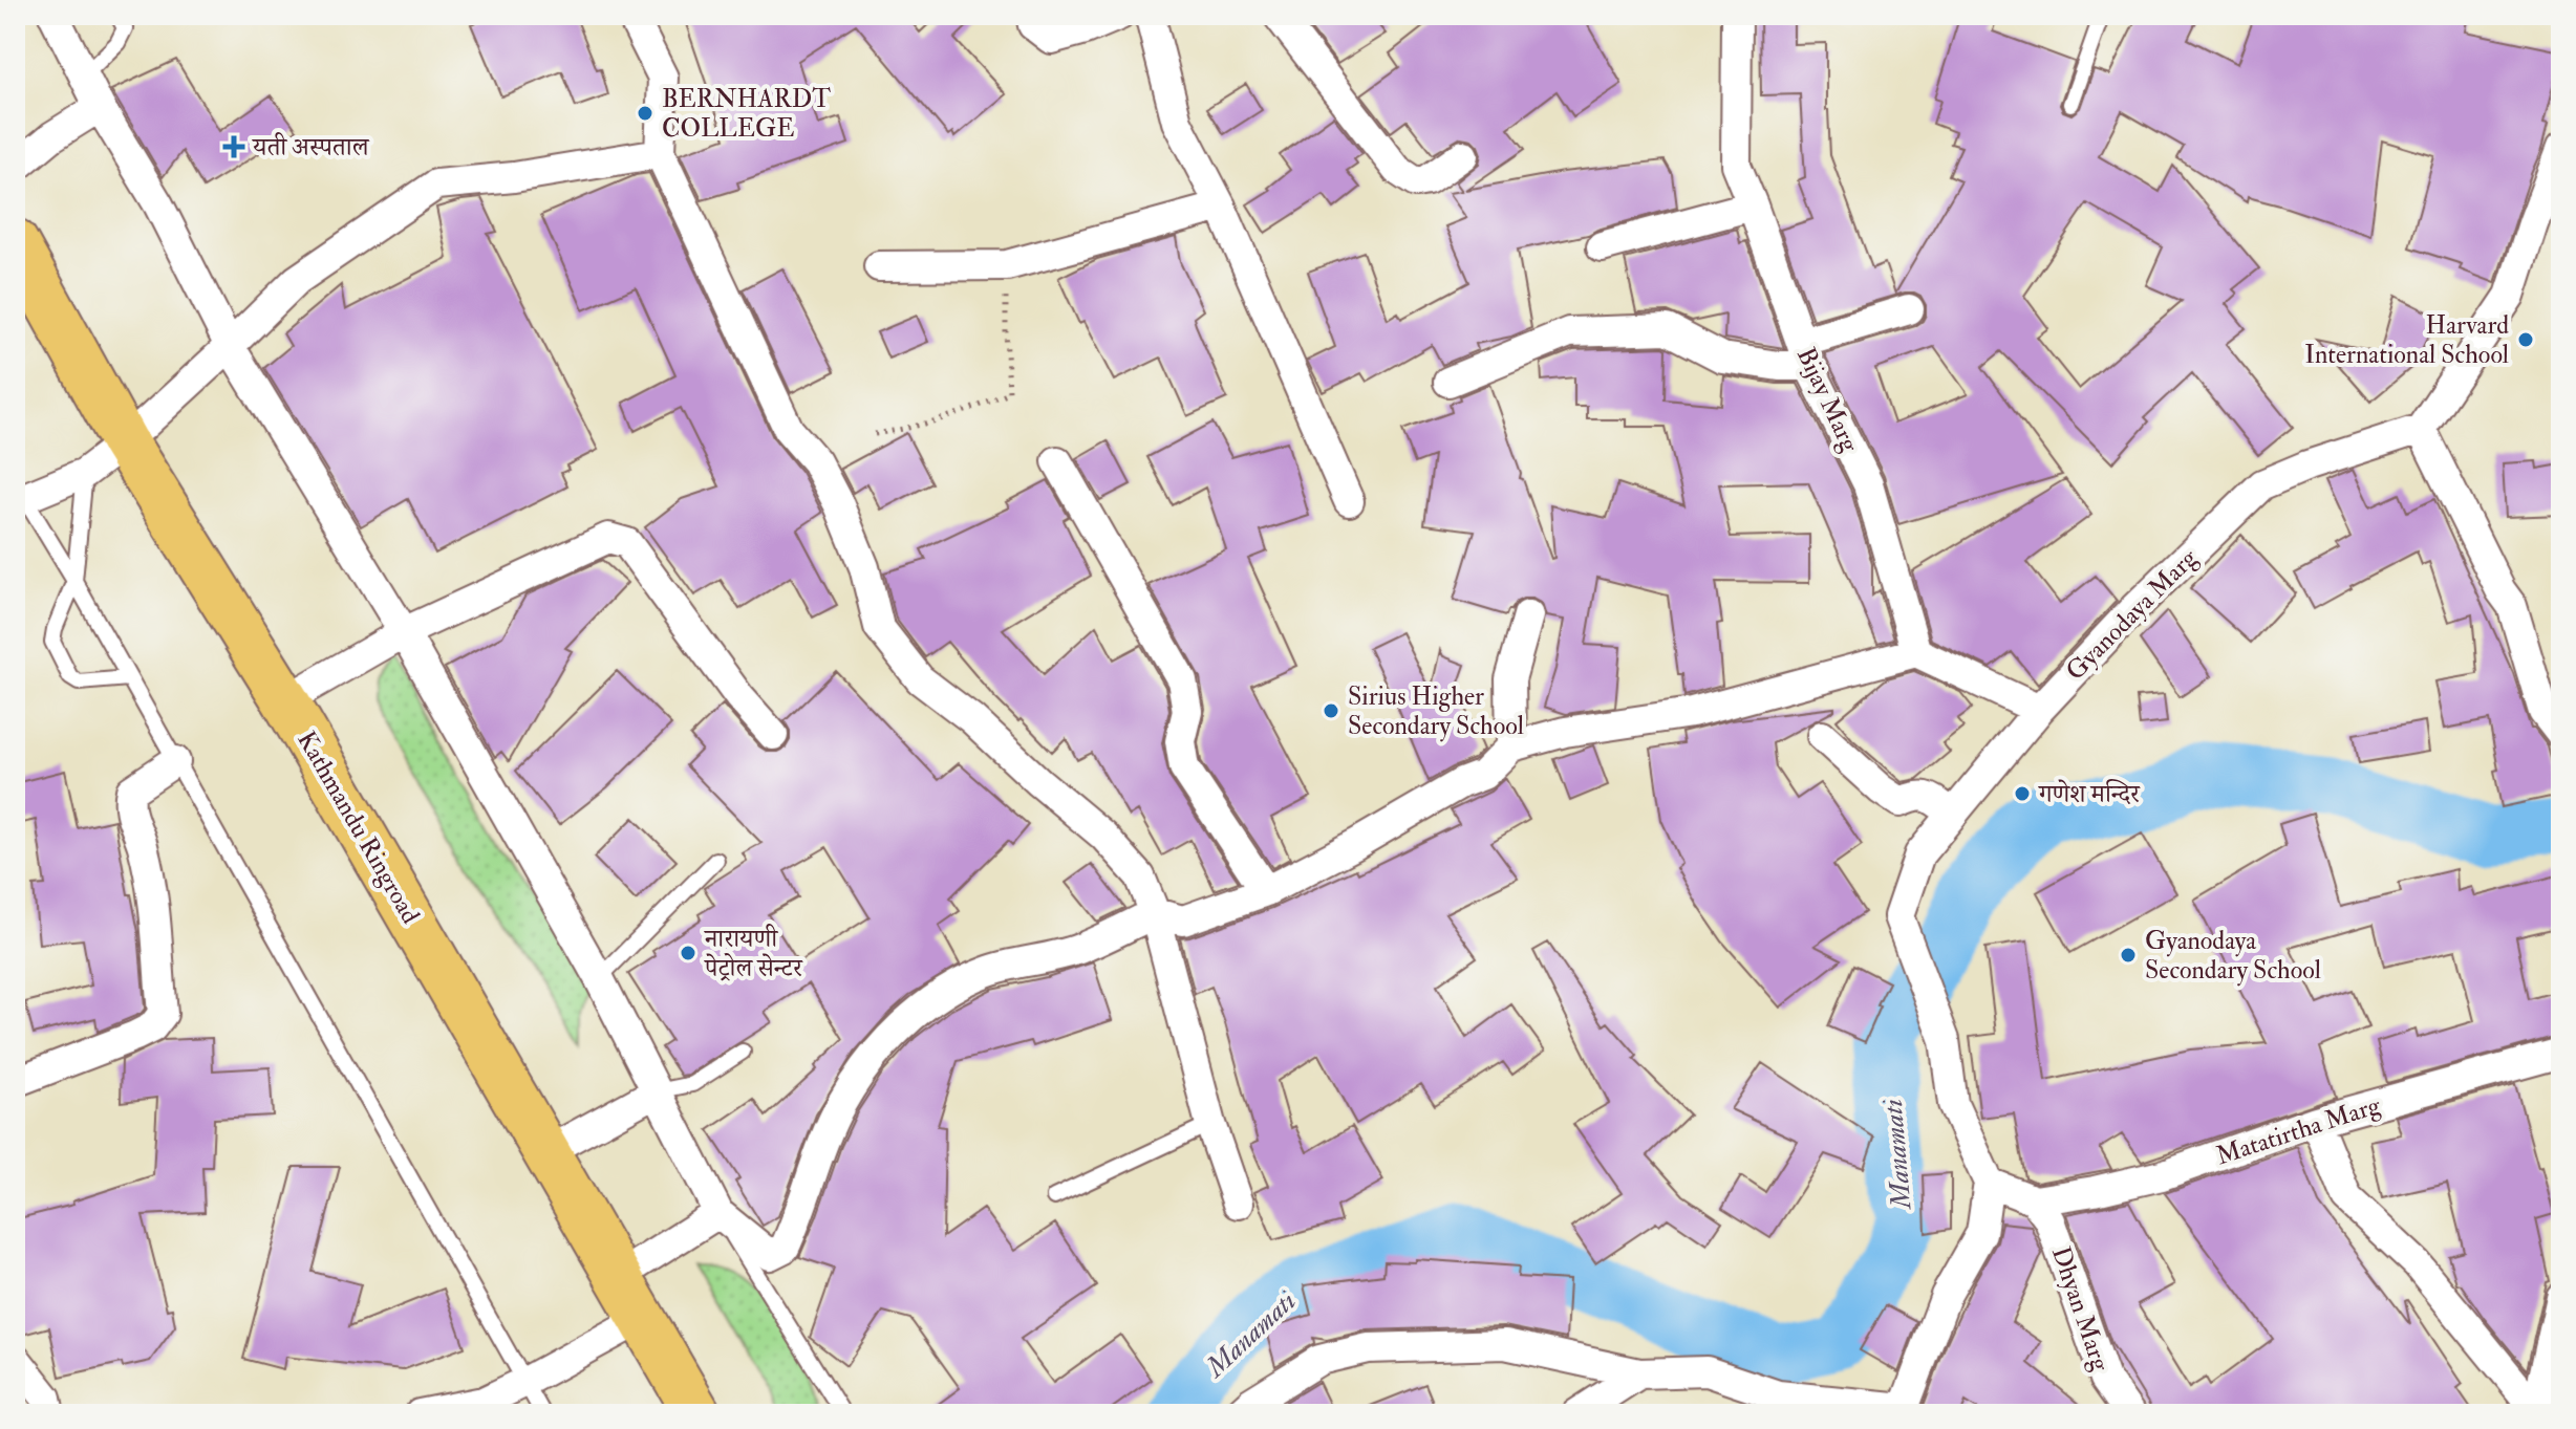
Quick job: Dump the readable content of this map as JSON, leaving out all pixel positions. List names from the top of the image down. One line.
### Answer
{"streets":{"highway":["Kathmandu Ringroad"],"street":["Bijay Marg","Gyanodaya Marg","Matatirtha Marg","Dhyan Marg"]},"crossings":[["Matatirtha Marg","Dhyan Marg"]],"water":["Manamati"],"places":{"other":["BERNHARDT COLLEGE","Harvard International School","Sirius Higher Secondary School","गणेश मन्दिर","नारायणी पेट्रोल सेन्टर","Gyanodaya Secondary School"],"health":["यती अस्पताल"]}}
